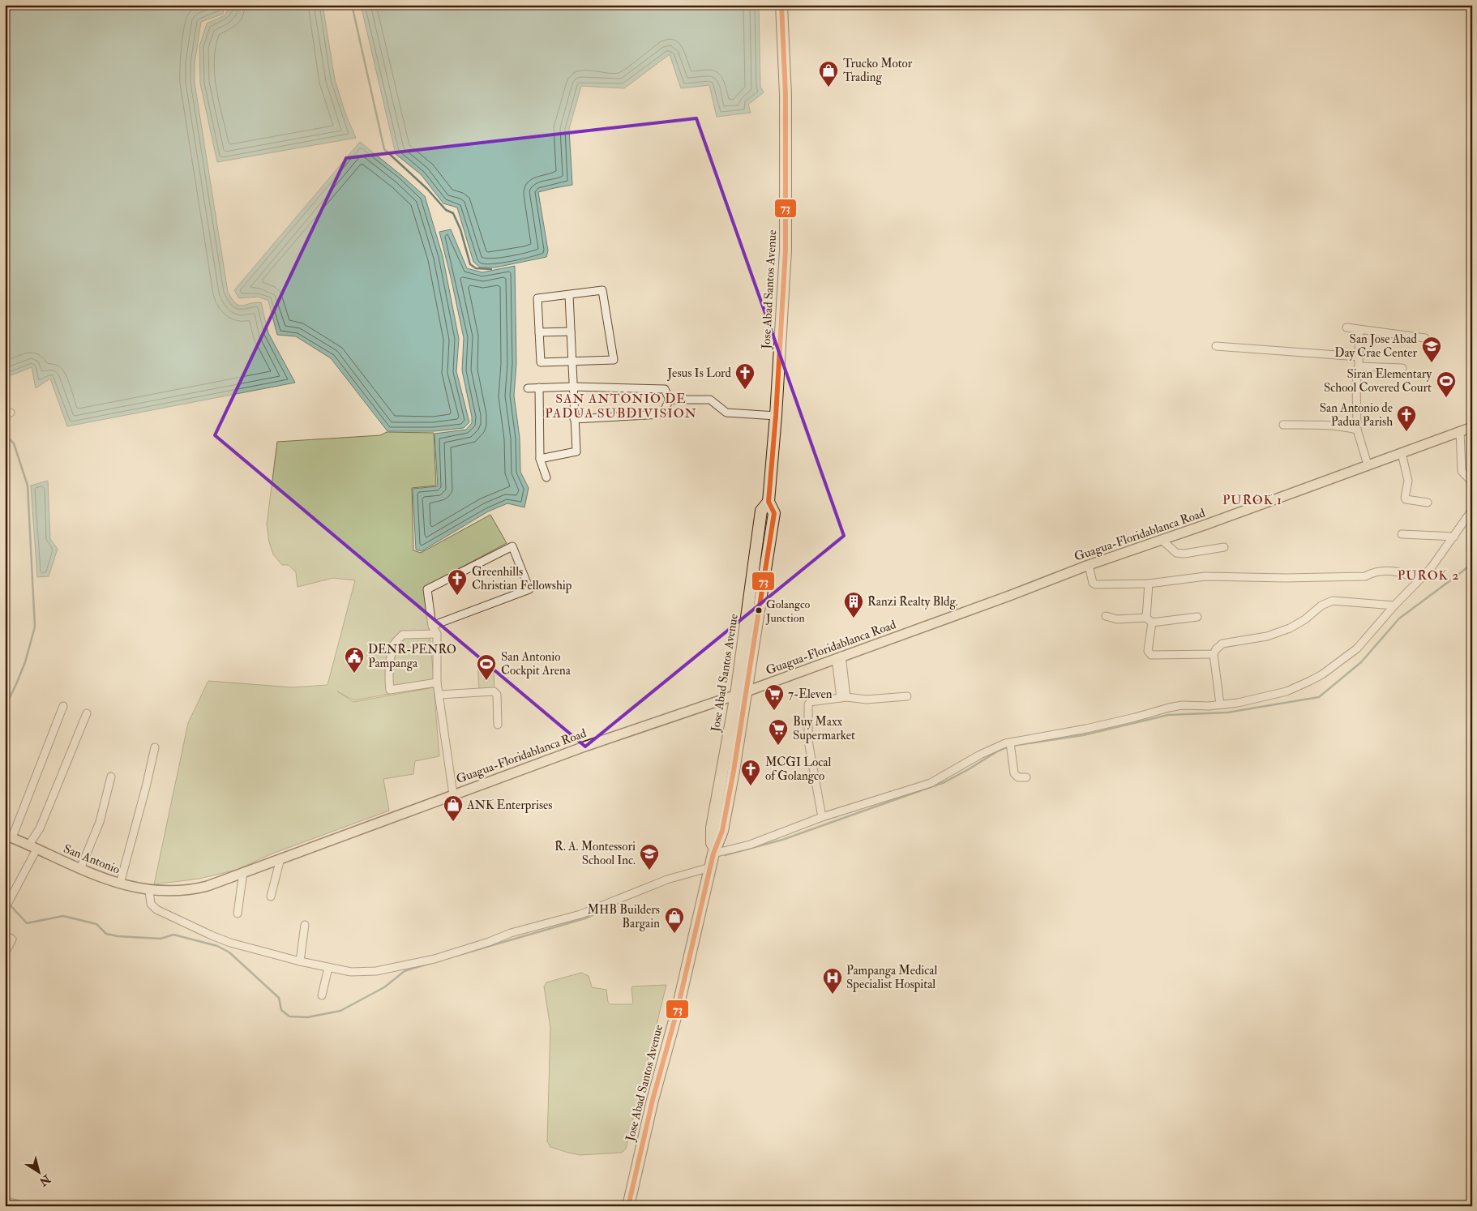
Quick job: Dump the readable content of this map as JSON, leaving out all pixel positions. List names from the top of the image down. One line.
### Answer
{"streets":{"highway":["Jose Abad Santos Avenue"],"main road":["Guagua-Floridablanca Road","San Antonio"]},"crossings":[["Jose Abad Santos Avenue","Guagua-Floridablanca Road"],["Guagua-Floridablanca Road","San Antonio"]],"districts":["SAN ANTONIO DE PADUA SUBDIVISION","PUROK 1","PUROK 2"],"places":{"shop":["Trucko Motor Trading","ANK Enterprises","MHB Builders Bargain"],"school or university":["San Jose Abad Day Crae Center","R. A. Montessori School Inc."],"church":["Jesus Is Lord","San Antonio de Padua Parish","Greenhills Christian Fellowship","MCGI Local of Golangco"],"sports":["Siran Elementary School Covered Court","San Antonio Cockpit Arena"],"other":["Golangco Junction"],"building":["Ranzi Realty Bldg."],"public building":["DENR-PENRO Pampanga"],"supermarket":["7-Eleven","Buy Maxx Supermarket"],"hospital":["Pampanga Medical Specialist Hospital"]},"lines":["transit line 73"],"north":"bottom right"}
